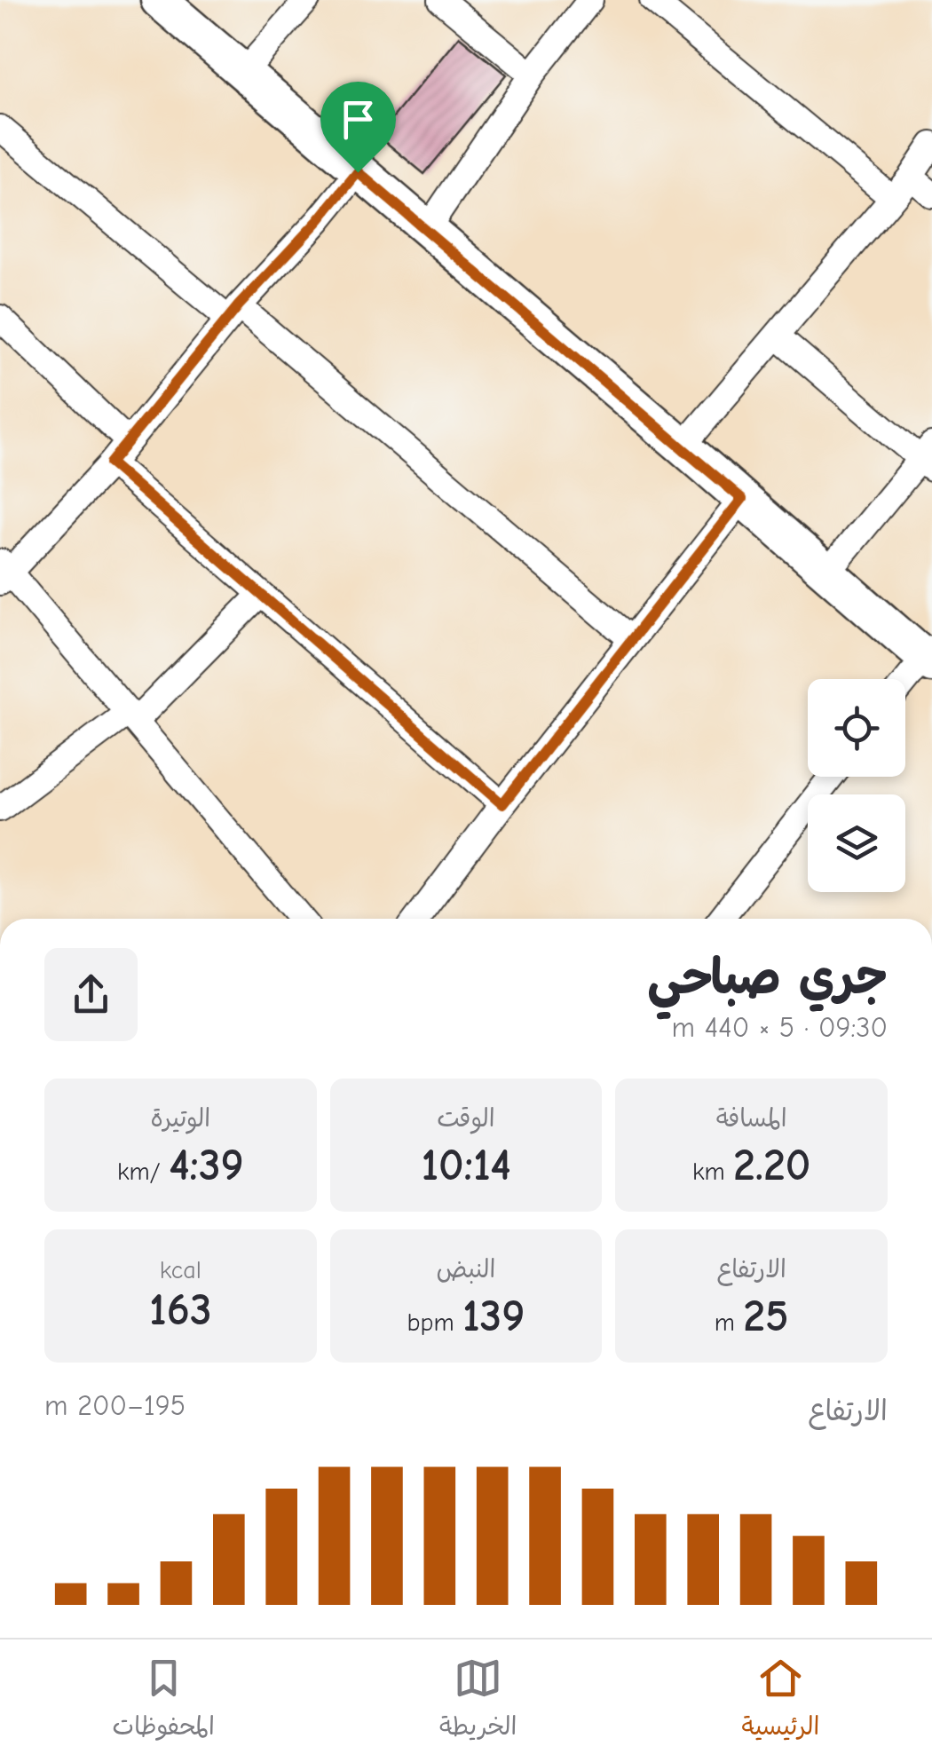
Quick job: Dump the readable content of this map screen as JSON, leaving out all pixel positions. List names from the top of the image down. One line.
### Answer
{"page":{"heading":["جري صباحي","09:30 · 5 × 440 m"],"stats":[["المسافة","2.20 km"],["الوقت","10:14"],["الوتيرة","4:39 /km"],["الارتفاع","25 m"],["النبض","139 bpm"],["kcal","163"]],"chart":["الارتفاع","195–200 m"],"tabs":["الرئيسية","الخريطة","المحفوظات"]}}
